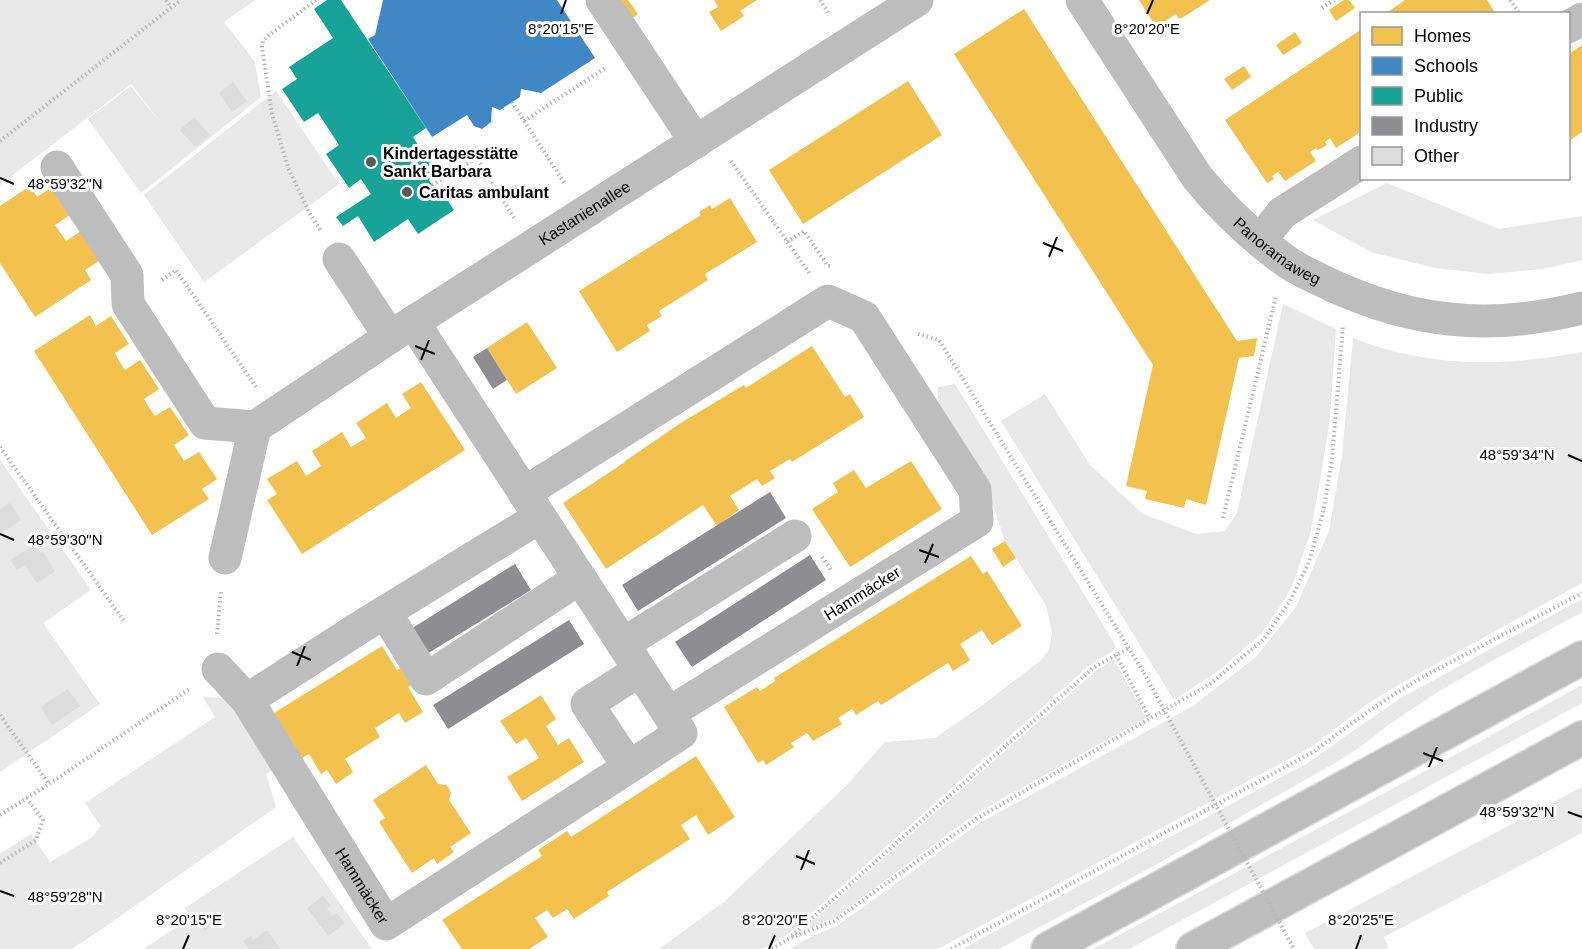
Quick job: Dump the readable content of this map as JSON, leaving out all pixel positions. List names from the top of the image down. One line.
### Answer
{"streets":{"main road":["Kastanienallee","Panoramaweg","Hammäcker"]},"crossings":[["Kastanienallee","Hammäcker"]],"places":["Kindertagesstätte Sankt Barbara","Caritas ambulant"],"legend":["Homes","Schools","Public","Industry","Other"],"coordinates":["8°20'15\"E","8°20'20\"E","48°59'32\"N","48°59'34\"N","48°59'30\"N","48°59'28\"N","8°20'25\"E"]}
